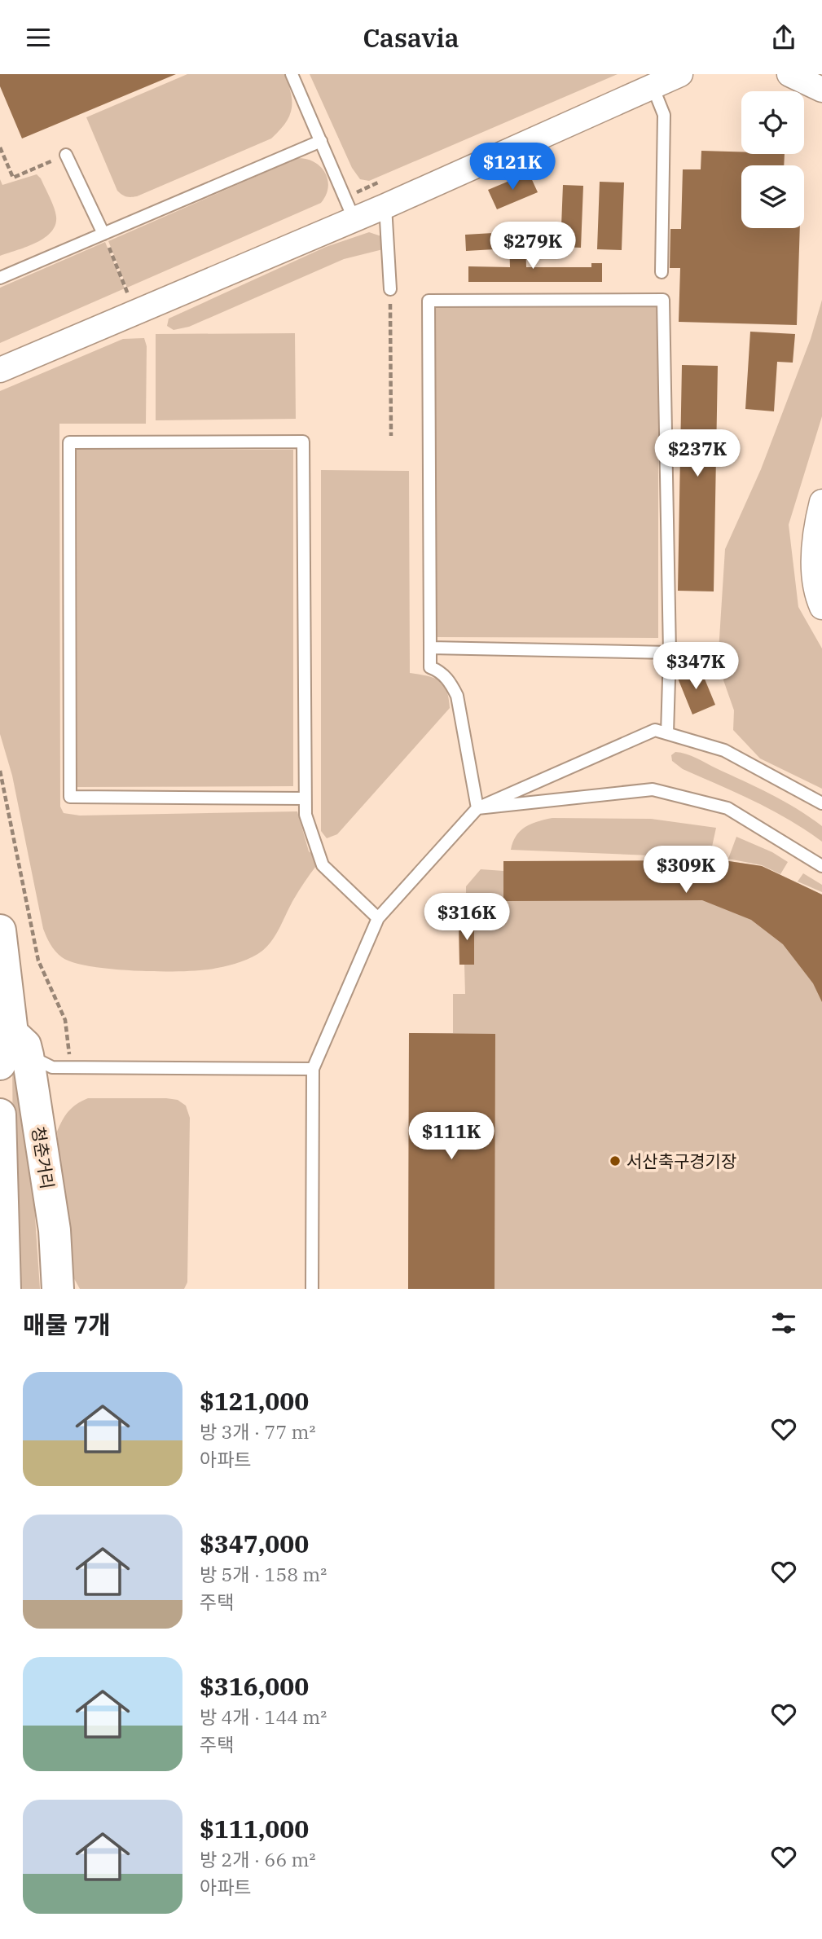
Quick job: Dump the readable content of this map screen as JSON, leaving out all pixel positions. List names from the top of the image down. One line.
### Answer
{"streets":{"main road":["청춘거리"]},"places":["서산축구경기장"],"page":{"header":"Casavia","price":["$121K","$279K","$237K","$347K","$309K","$316K","$111K"],"heading":"매물 7개","list":[{"name":"$121,000","note":"방 3개 · 77 m² · 아파트"},{"name":"$347,000","note":"방 5개 · 158 m² · 주택"},{"name":"$316,000","note":"방 4개 · 144 m² · 주택"},{"name":"$111,000","note":"방 2개 · 66 m² · 아파트"}]}}
